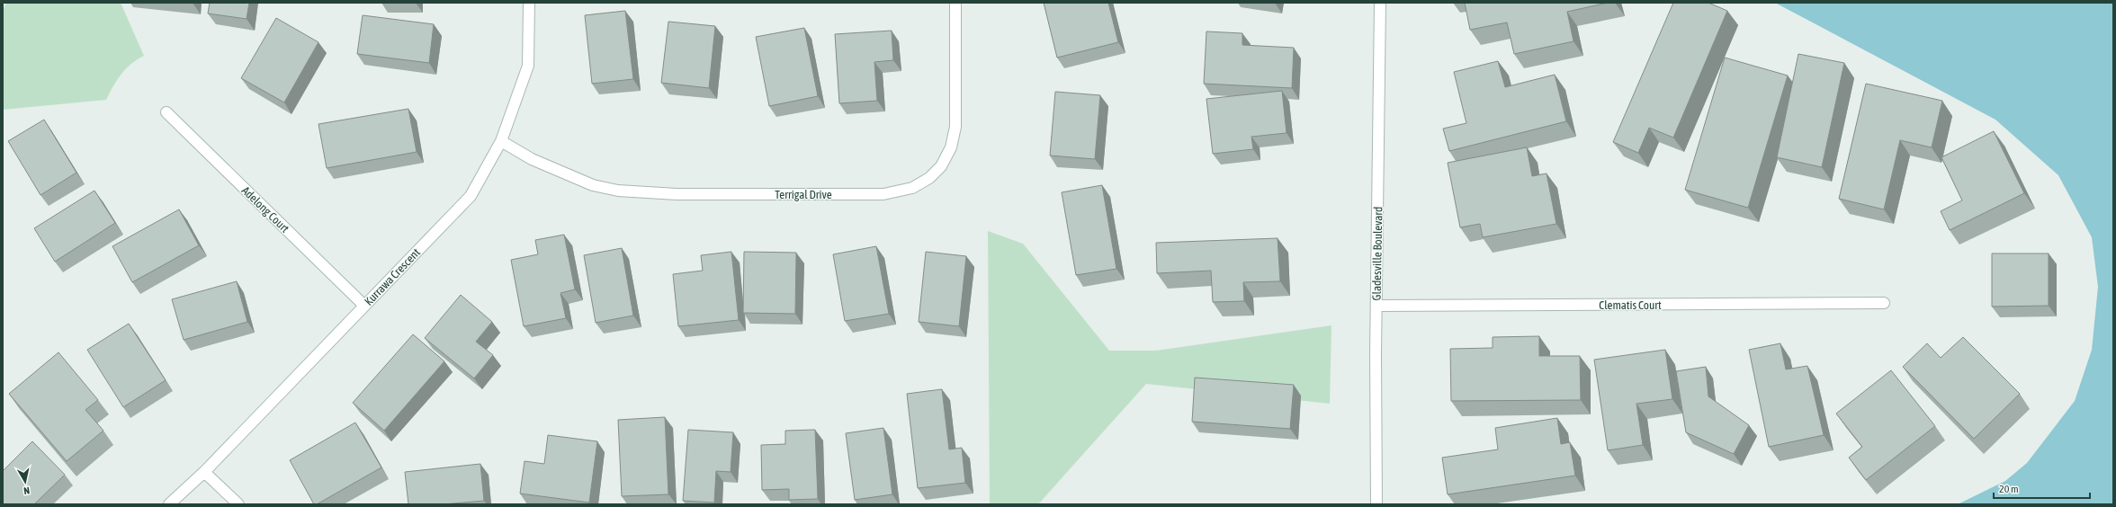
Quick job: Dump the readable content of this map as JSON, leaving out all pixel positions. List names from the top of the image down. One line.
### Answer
{"streets":{"street":["Terrigal Drive","Adelong Court","Gladesville Boulevard","Kurrawa Crescent","Clematis Court"]},"crossings":[["Terrigal Drive","Kurrawa Crescent"],["Adelong Court","Kurrawa Crescent"],["Gladesville Boulevard","Clematis Court"]],"scale_bar":"20 m","north":"bottom"}
